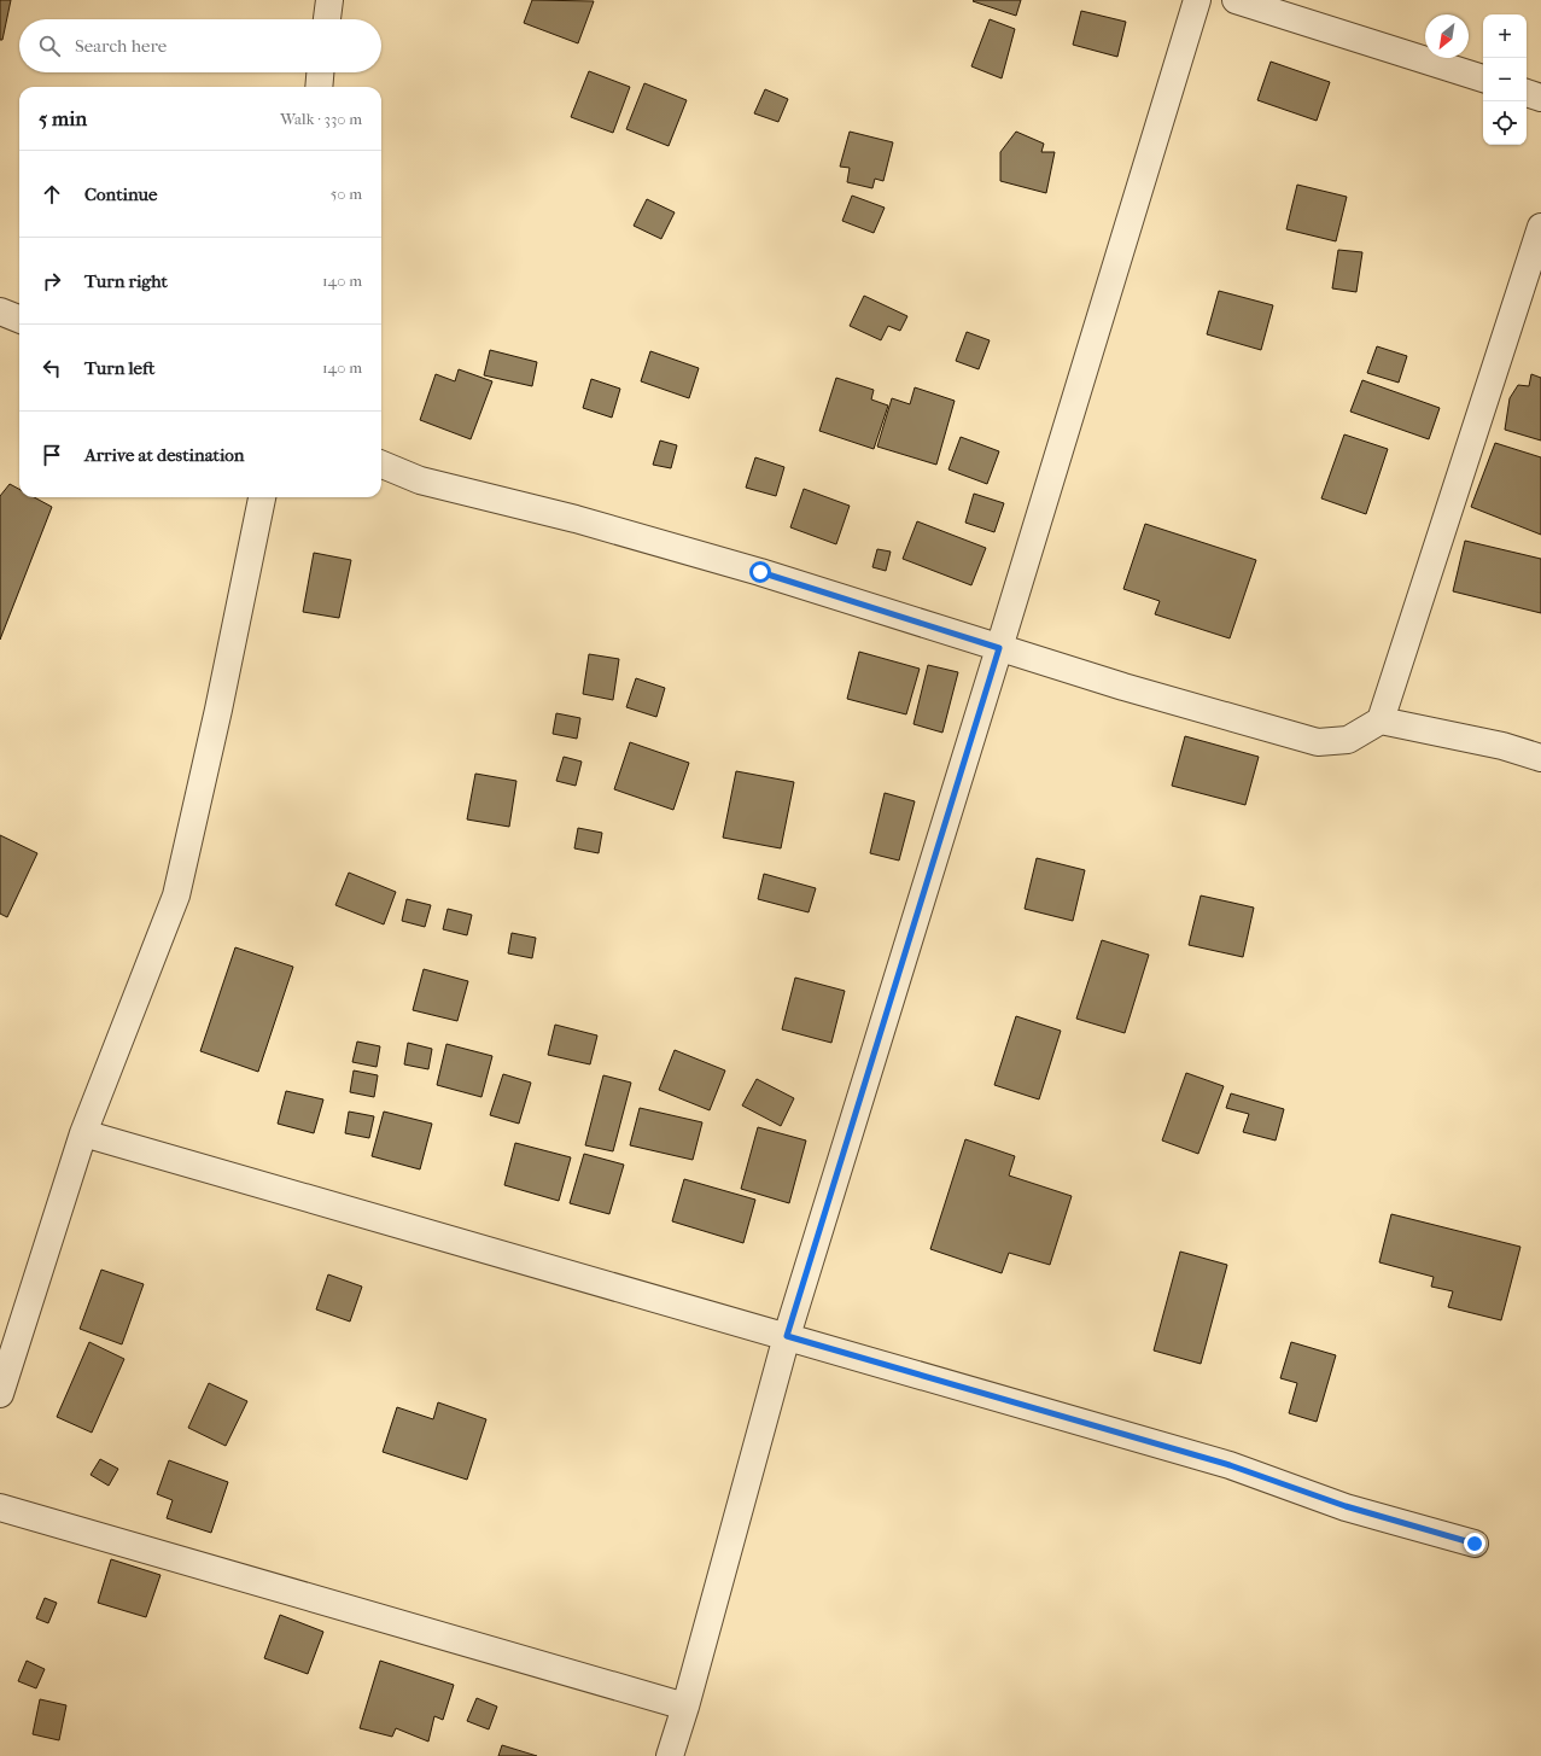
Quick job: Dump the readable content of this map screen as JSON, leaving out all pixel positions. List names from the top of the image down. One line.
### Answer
{"north":"bottom left","page":{"map_buttons":["+","−"],"search":"Search here","heading":["5 min","Walk · 330 m"],"list":[["Continue","50 m"],["Turn right","140 m"],["Turn left","140 m"],"Arrive at destination"]}}
